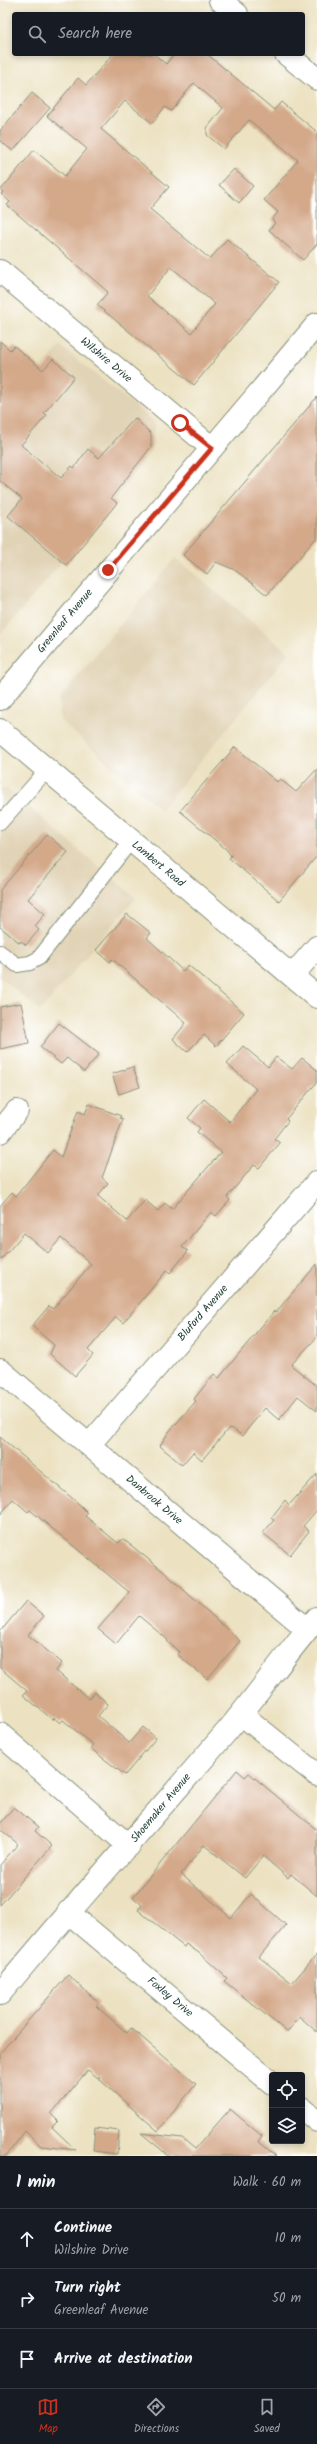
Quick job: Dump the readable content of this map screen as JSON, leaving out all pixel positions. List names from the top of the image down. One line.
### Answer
{"streets":{"street":["Wilshire Drive","Greenleaf Avenue","Lambert Road","Bluford Avenue","Danbrook Drive","Shoemaker Avenue","Foxley Drive"]},"crossings":[["Wilshire Drive","Greenleaf Avenue"],["Bluford Avenue","Danbrook Drive"],["Danbrook Drive","Shoemaker Avenue"],["Shoemaker Avenue","Foxley Drive"]],"page":{"search":"Search here","heading":["1 min","Walk · 60 m"],"list":[["Continue","Wilshire Drive","10 m"],["Turn right","Greenleaf Avenue","50 m"],"Arrive at destination"],"nav":["Map","Directions","Saved"]}}
